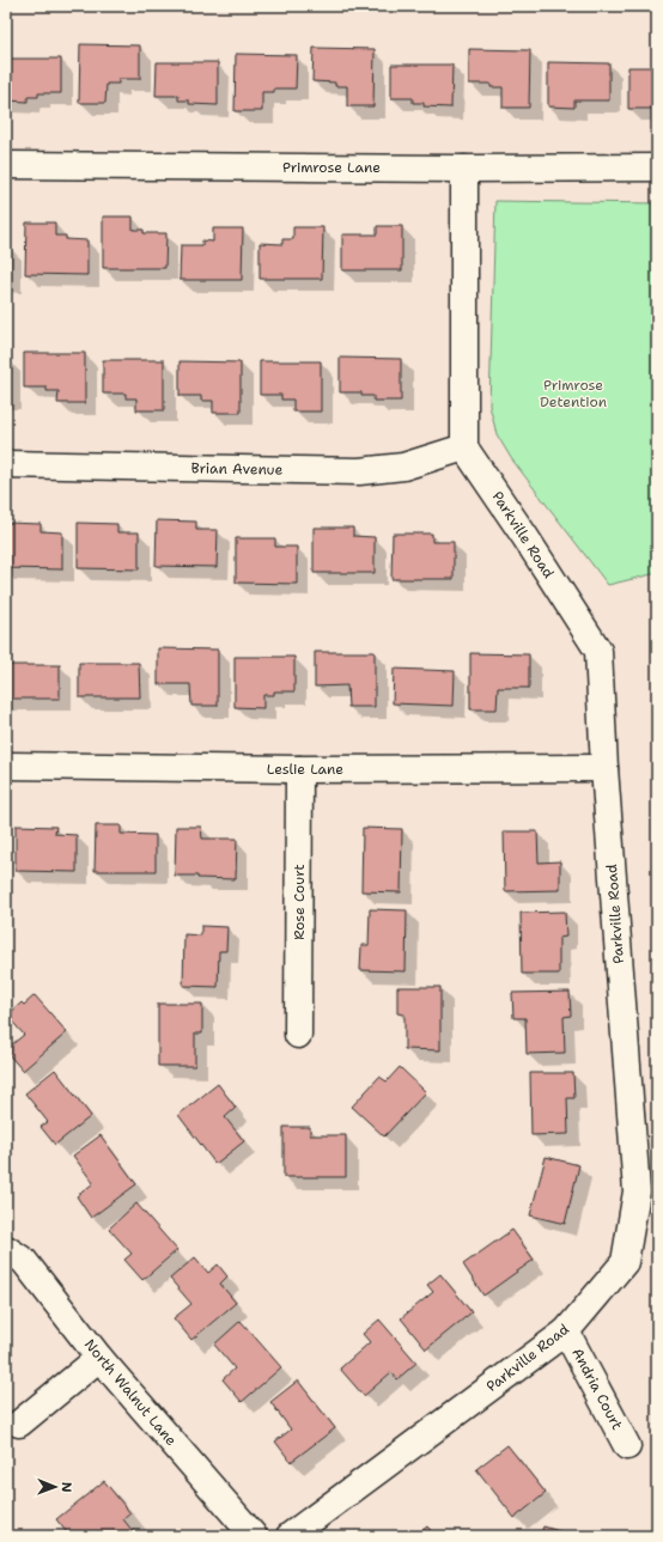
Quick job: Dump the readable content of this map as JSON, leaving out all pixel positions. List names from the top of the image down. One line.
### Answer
{"streets":{"street":["Primrose Lane","Brian Avenue","Parkville Road","Leslie Lane","Rose Court","Andria Court","North Walnut Lane"]},"crossings":[["Brian Avenue","Parkville Road"],["Parkville Road","Leslie Lane"],["Parkville Road","Andria Court"],["Leslie Lane","Rose Court"]],"parks":["Primrose Detention"],"north":"right"}
